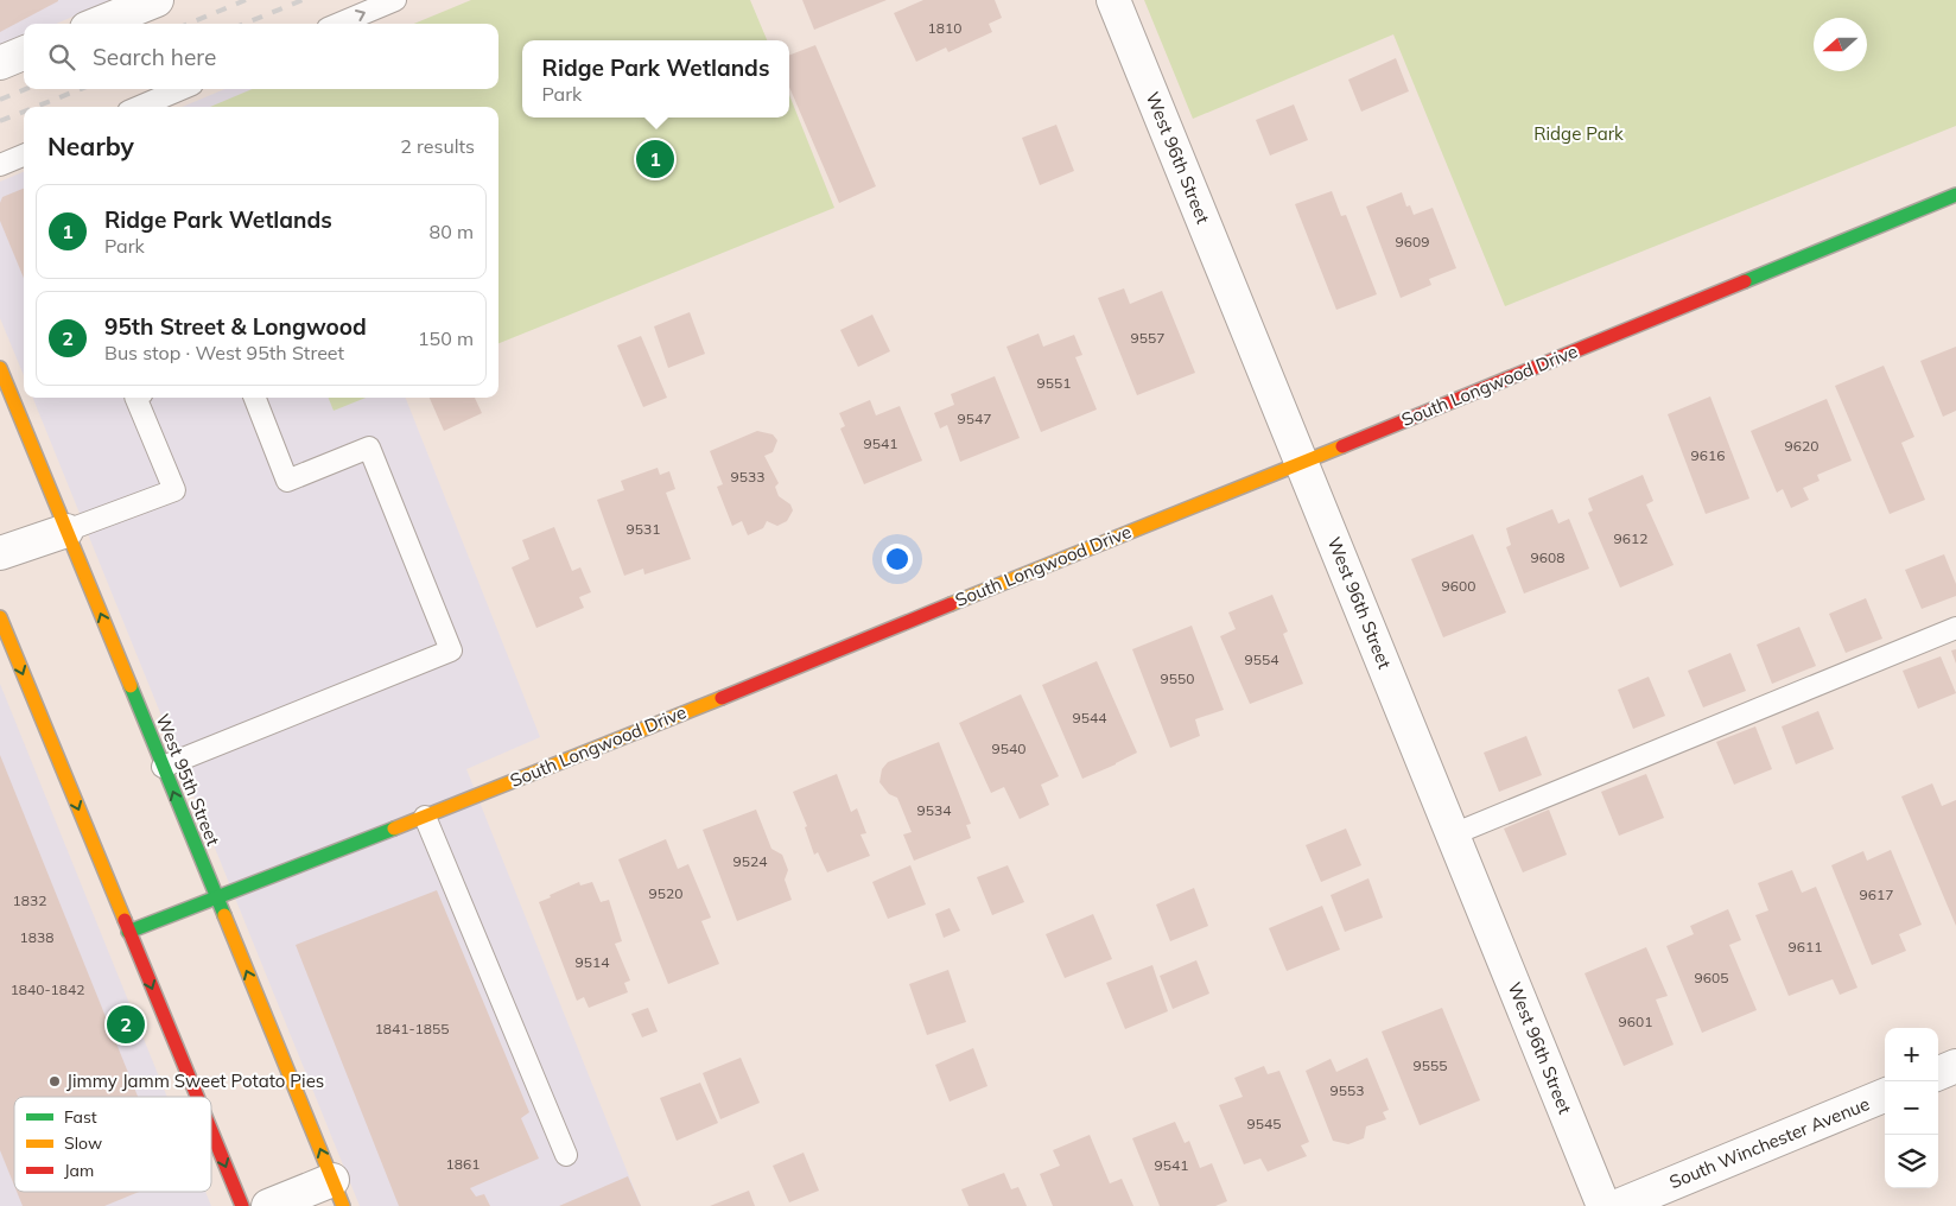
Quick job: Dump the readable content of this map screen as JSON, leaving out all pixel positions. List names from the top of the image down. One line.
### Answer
{"streets":{"street":["West 96th Street","South Longwood Drive","West 95th Street","South Winchester Avenue"]},"crossings":[["West 96th Street","South Longwood Drive"],["South Longwood Drive","West 95th Street"]],"parks":["Ridge Park"],"places":["Jimmy Jamm Sweet Potato Pies"],"house_numbers":["1810","9609","9557","9551","9547","9541","9620","9616","9533","9531","9612","9608","9600","9554","9550","9544","9540","9534","9524","9520","9617","1832","1838","9611","9514","9605","1840-1842","9601","1841-1855","9555","9553","9545","1861","9541"],"legend":["Fast","Slow","Jam"],"north":"left","page":{"search":"Search here","popup":["Ridge Park Wetlands","Park"],"heading":["Nearby","2 results"],"pins":["1","2"],"list":[{"mark":"1","name":"Ridge Park Wetlands","note":"Park","value":"80 m"},{"mark":"2","name":"95th Street & Longwood","note":"Bus stop · West 95th Street","value":"150 m"}],"map_buttons":["+","−"]}}
